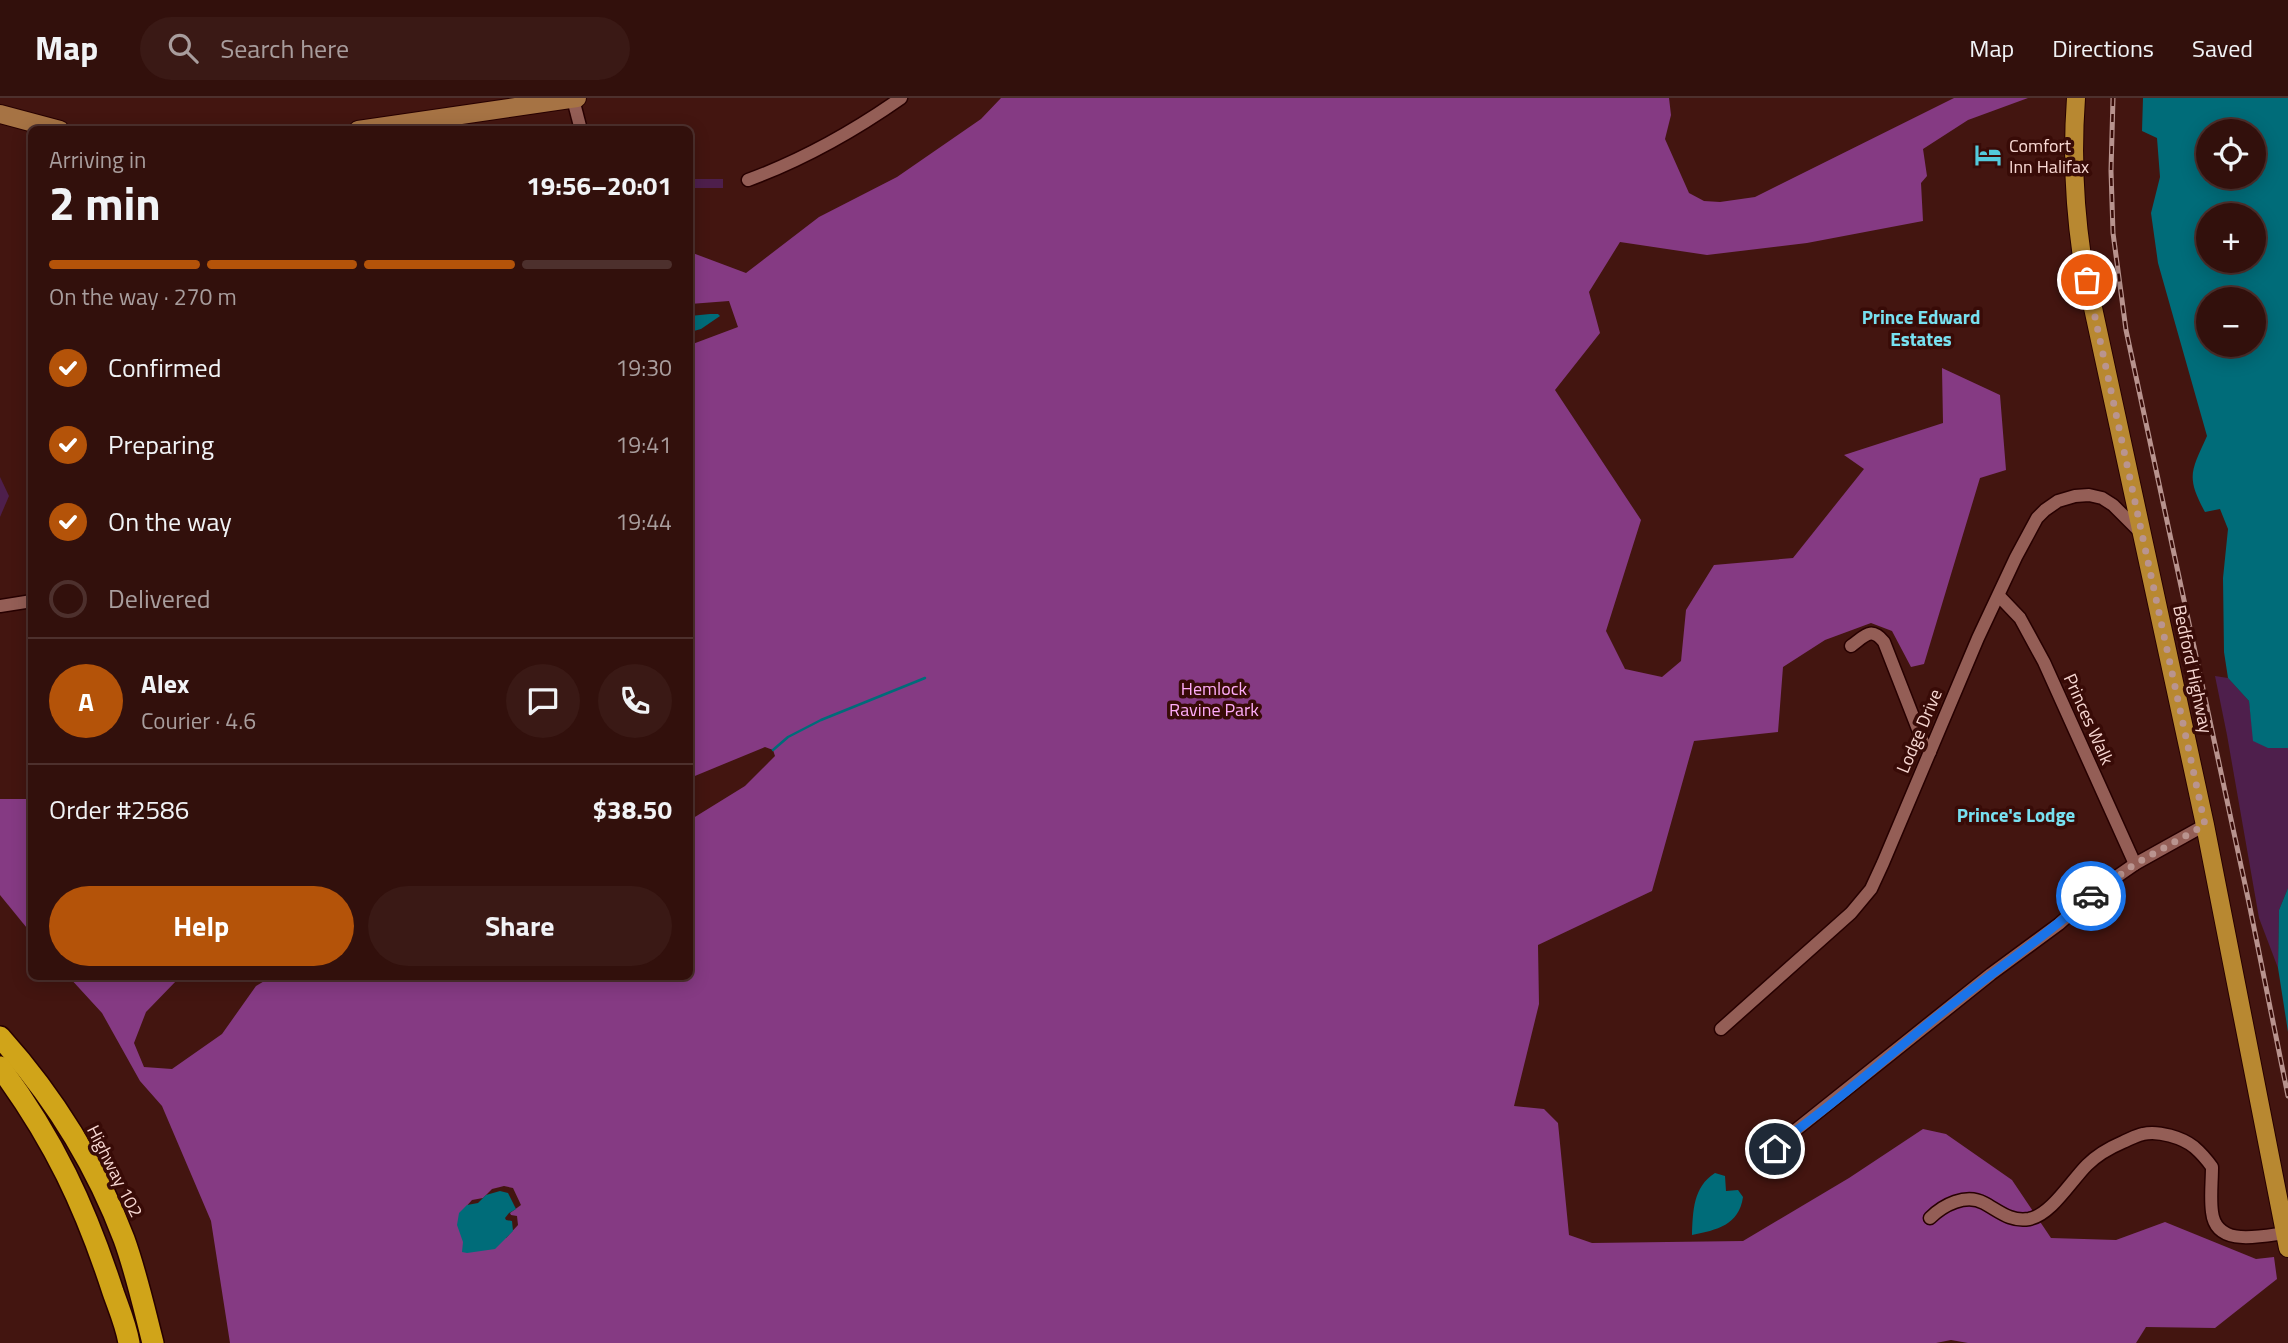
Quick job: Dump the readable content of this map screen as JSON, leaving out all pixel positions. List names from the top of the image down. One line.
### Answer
{"streets":{"highway":["Highway 102"],"main road":["Bedford Highway"],"street":["Princes Walk","Lodge Drive"]},"crossings":[["Bedford Highway","Lodge Drive"],["Princes Walk","Lodge Drive"]],"districts":["Prince Edward Estates","Prince's Lodge"],"parks":["Hemlock Ravine Park"],"places":{"hotel":["Comfort Inn Halifax"]},"page":{"header":"Map","search":"Search here","nav":["Map","Directions","Saved"],"map_buttons":["+","−"],"heading":["2 min","Arriving in","19:56–20:01"],"panel":["Alex","Courier · 4.6","Order #2586","$38.50"],"bar":"On the way · 270 m","list":[["Confirmed","19:30"],["Preparing","19:41"],["On the way","19:44"],"Delivered"],"round":"A","buttons":["Help","Share"]}}
